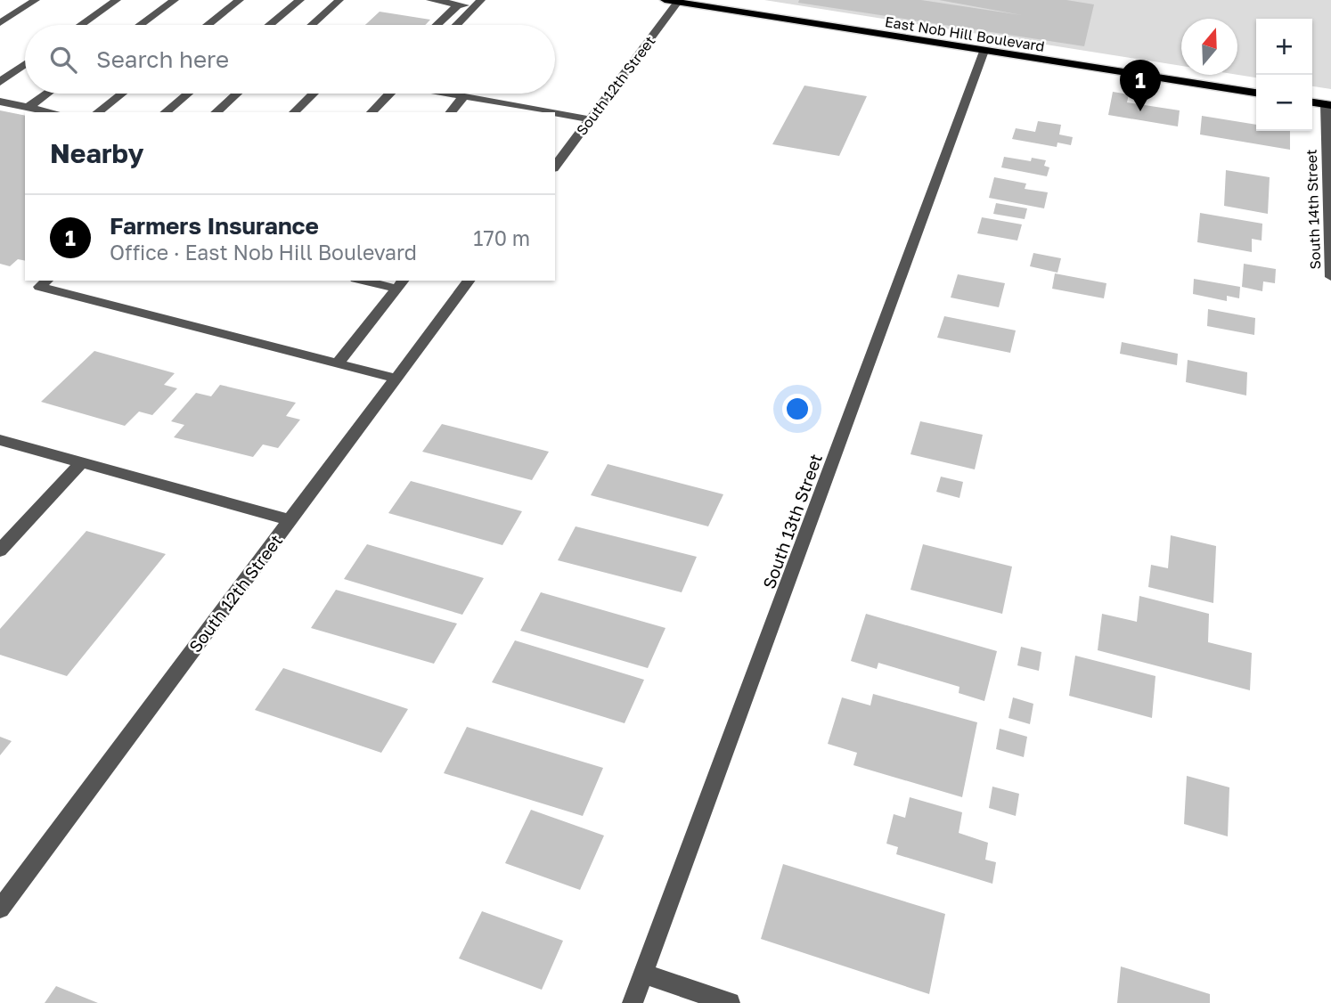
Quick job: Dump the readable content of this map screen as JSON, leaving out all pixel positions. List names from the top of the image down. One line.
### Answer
{"streets":{"main road":["East Nob Hill Boulevard"],"street":["South 12th Street","South 14th Street","South 13th Street"]},"crossings":[["East Nob Hill Boulevard","South 12th Street"],["East Nob Hill Boulevard","South 13th Street"]],"north":"top","page":{"map_buttons":["+","−"],"search":"Search here","pins":"1","heading":"Nearby","list":[{"mark":"1","name":"Farmers Insurance","note":"Office · East Nob Hill Boulevard","value":"170 m"}]}}
